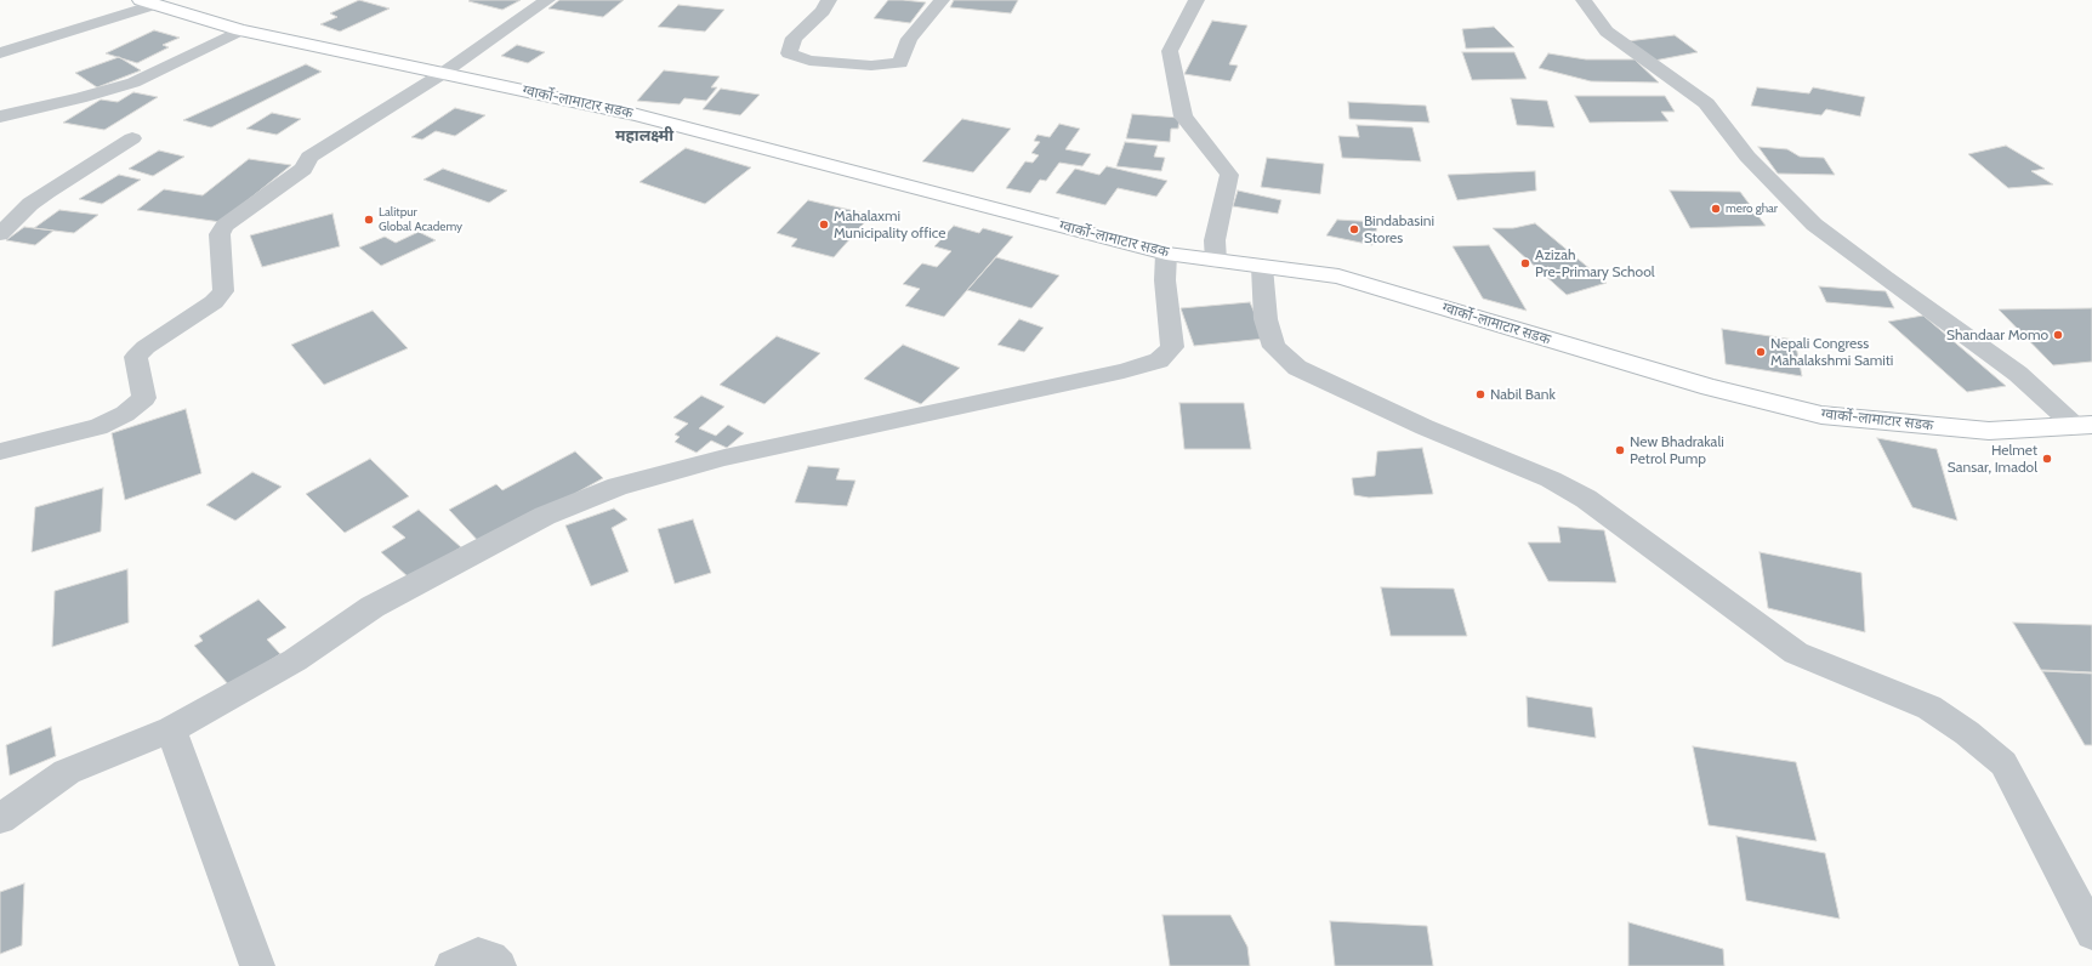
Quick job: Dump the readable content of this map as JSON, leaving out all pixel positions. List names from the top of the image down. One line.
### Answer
{"streets":{"main road":["ग्वार्को-लामाटार सडक"]},"districts":["महालक्ष्मी"],"places":["mero ghar","Lalitpur Global Academy","Mahalaxmi Municipality office","Bindabasini Stores","Azizah Pre-Primary School","Shandaar Momo","Nepali Congress Mahalakshmi Samiti","Nabil Bank","New Bhadrakali Petrol Pump","Helmet Sansar, Imadol"]}
